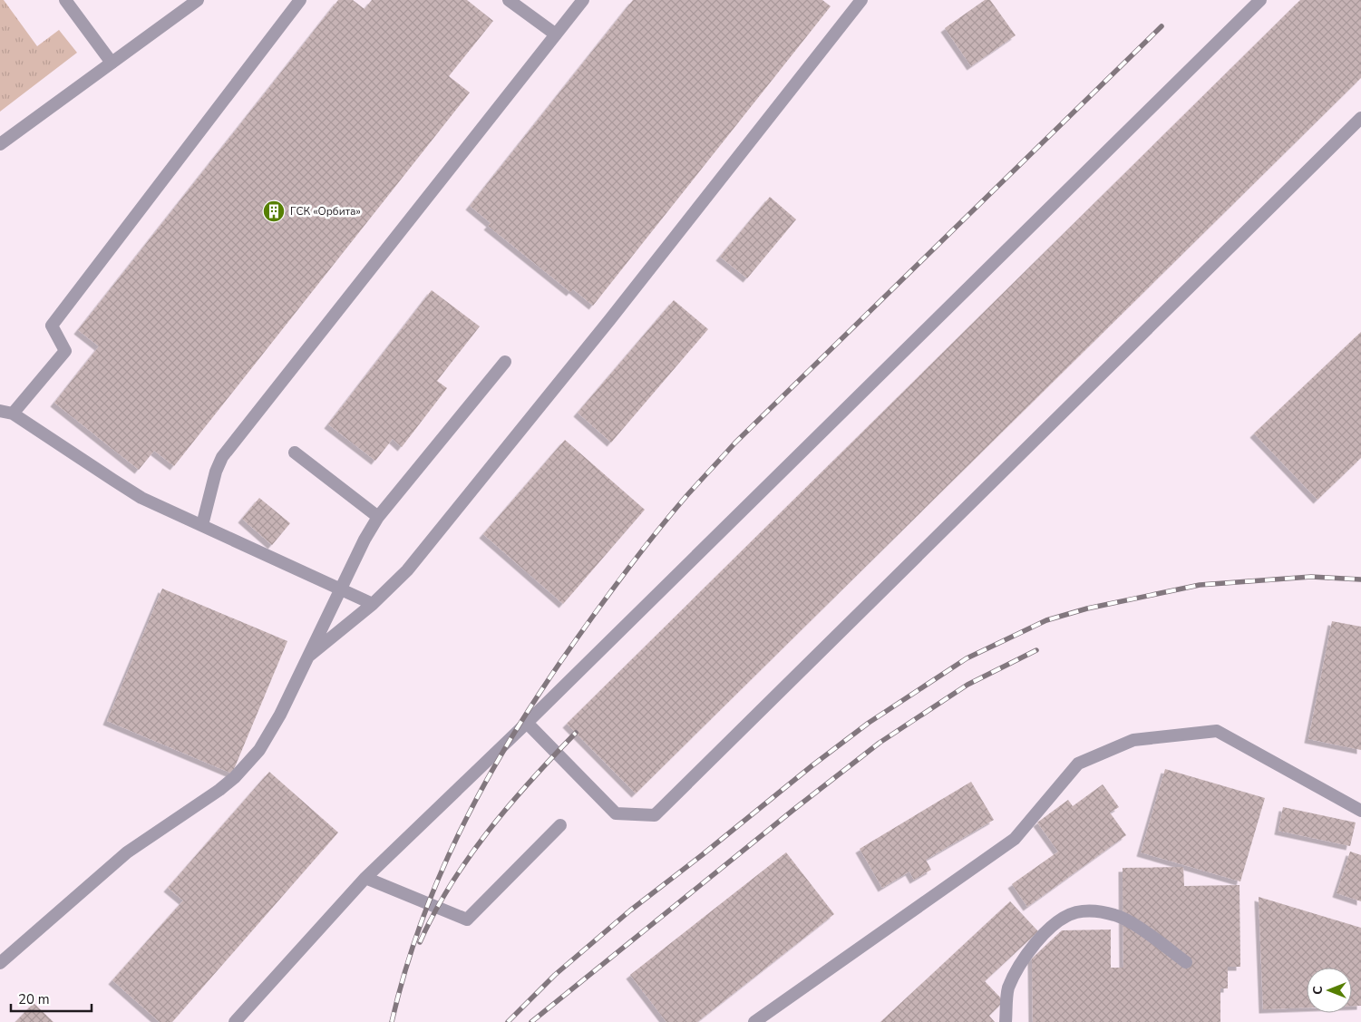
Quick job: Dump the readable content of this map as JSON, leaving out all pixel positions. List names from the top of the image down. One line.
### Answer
{"places":{"building":["ГСК «Орбита»"]},"scale_bar":"20 m","north":"left"}
